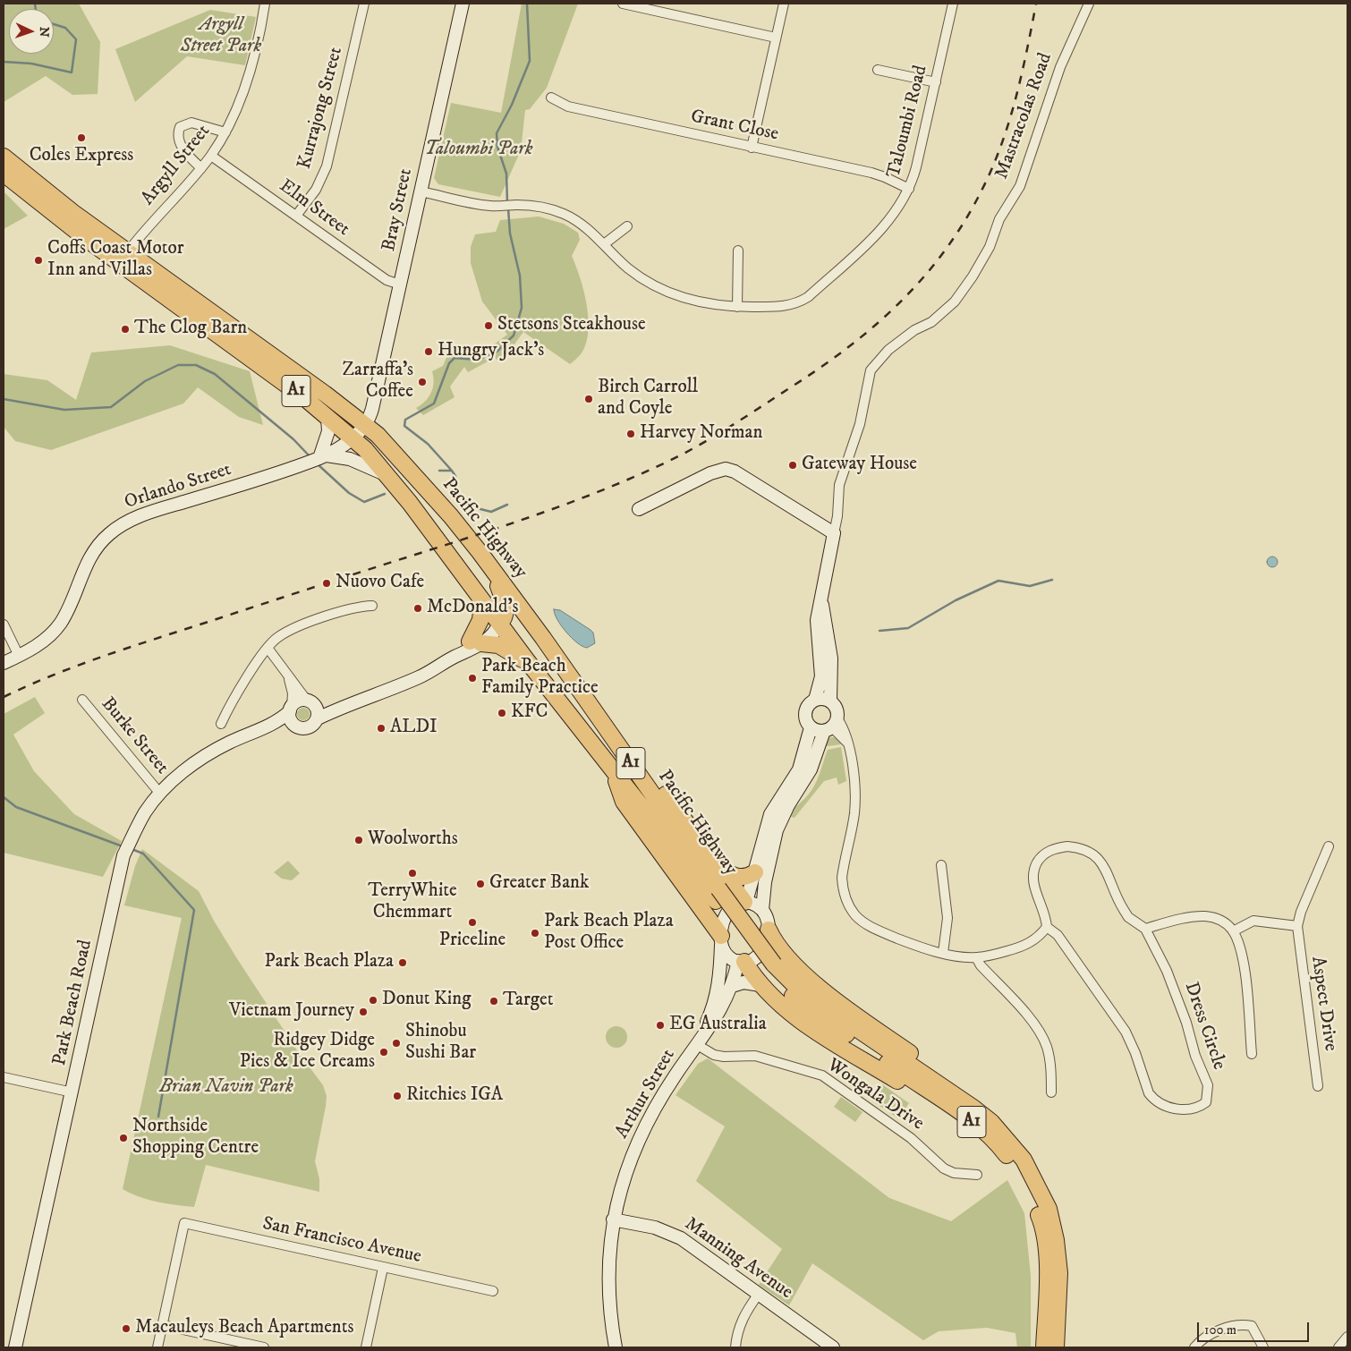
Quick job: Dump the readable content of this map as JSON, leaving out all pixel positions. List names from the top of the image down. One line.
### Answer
{"streets":{"highway":["A1","Pacific Highway"],"street":["Kurrajong Street","Mastracolas Road","Taloumbi Road","Grant Close","Argyll Street","Elm Street","Bray Street","Orlando Street","Burke Street","Park Beach Road","Aspect Drive","Dress Circle","Arthur Street","Wongala Drive","San Francisco Avenue","Manning Avenue"]},"crossings":[["Kurrajong Street","Elm Street"],["Taloumbi Road","Grant Close"],["Taloumbi Road","Bray Street"],["Argyll Street","Elm Street"],["Argyll Street","Pacific Highway"],["Elm Street","Bray Street"],["Bray Street","Orlando Street"],["Bray Street","Pacific Highway"],["Orlando Street","Pacific Highway"],["Burke Street","Park Beach Road"],["Arthur Street","Wongala Drive"],["Arthur Street","Manning Avenue"]],"parks":["Argyll Street Park","Taloumbi Park","Brian Navin Park"],"places":["Coles Express","Coffs Coast Motor Inn and Villas","Stetsons Steakhouse","The Clog Barn","Hungry Jack's","Zarraffa's Coffee","Birch Carroll and Coyle","Harvey Norman","Gateway House","Nuovo Cafe","McDonald's","Park Beach Family Practice","KFC","ALDI","Woolworths","TerryWhite Chemmart","Greater Bank","Priceline","Park Beach Plaza Post Office","Park Beach Plaza","Donut King","Target","Vietnam Journey","EG Australia","Shinobu Sushi Bar","Ridgey Didge Pies & Ice Creams","Ritchies IGA","Northside Shopping Centre","Macauleys Beach Apartments"],"scale_bar":"100 m","north":"right"}
